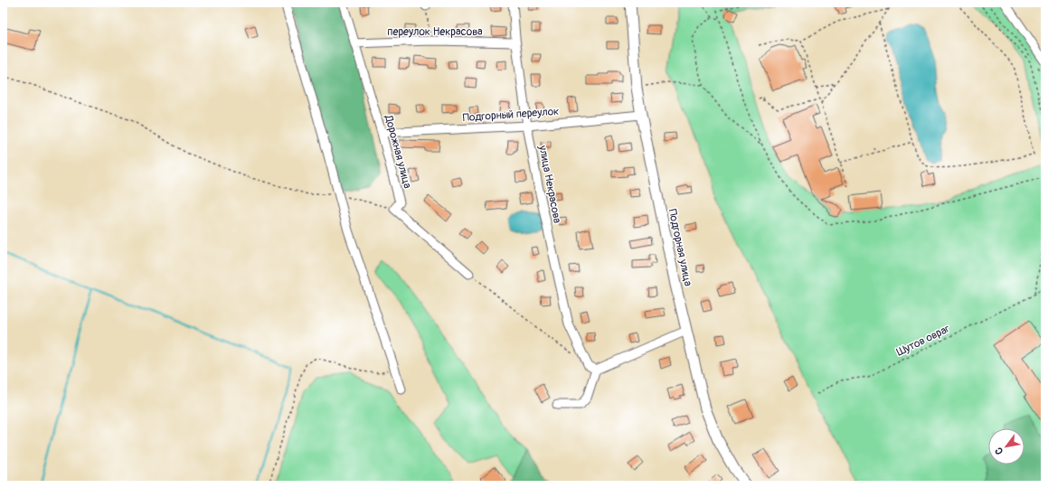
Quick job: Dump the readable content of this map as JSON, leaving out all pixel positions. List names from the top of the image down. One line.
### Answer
{"streets":{"main road":["Подгорная улица"],"street":["переулок Некрасова","Подгорный переулок","Дорожная улица","улица Некрасова"],"path":["Шутов овраг"]},"crossings":[["переулок Некрасова","Дорожная улица"],["переулок Некрасова","улица Некрасова"],["Подгорный переулок","Дорожная улица"],["Подгорный переулок","улица Некрасова"],["Подгорный переулок","Подгорная улица"]],"north":"bottom left"}
